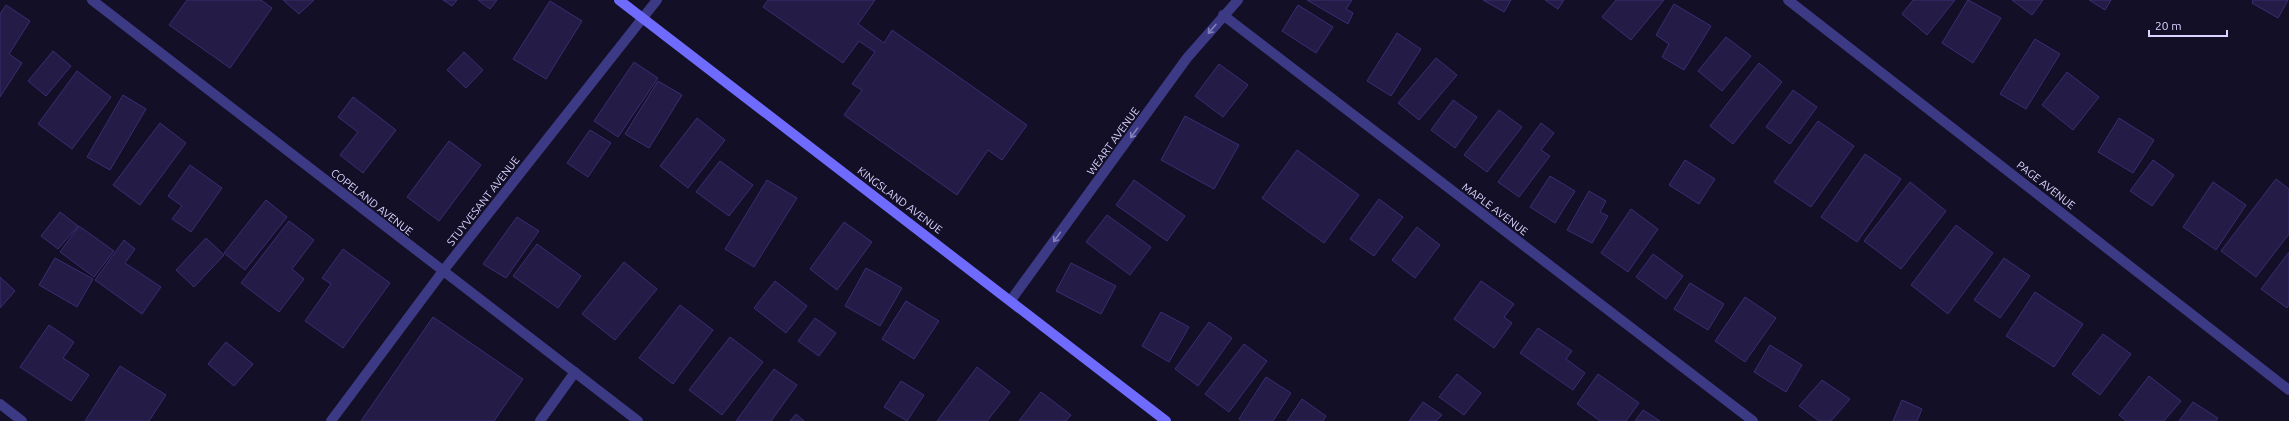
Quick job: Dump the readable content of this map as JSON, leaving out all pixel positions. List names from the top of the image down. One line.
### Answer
{"streets":{"main road":["KINGSLAND AVENUE"],"street":["WEART AVENUE","PAGE AVENUE","STUYVESANT AVENUE","COPELAND AVENUE","MAPLE AVENUE"]},"crossings":[["WEART AVENUE","KINGSLAND AVENUE"],["WEART AVENUE","MAPLE AVENUE"],["KINGSLAND AVENUE","STUYVESANT AVENUE"],["STUYVESANT AVENUE","COPELAND AVENUE"]],"one_way":["WEART AVENUE"],"scale_bar":"20 m"}
